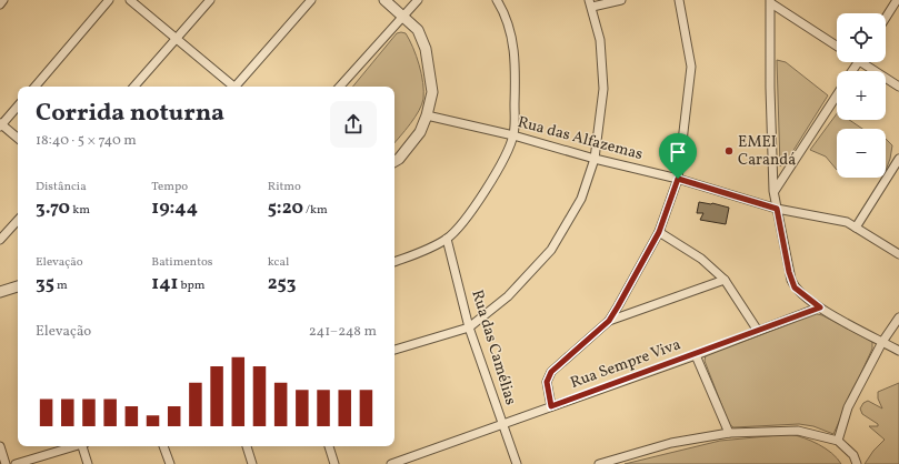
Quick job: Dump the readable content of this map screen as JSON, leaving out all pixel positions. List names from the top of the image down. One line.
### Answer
{"streets":{"street":["Rua das Alfazemas","Rua das Camélias","Rua Sempre Viva"]},"crossings":[["Rua das Camélias","Rua Sempre Viva"]],"places":["EMEI Carandá"],"page":{"map_buttons":["+","−"],"heading":["Corrida noturna","18:40 · 5 × 740 m"],"stats":[["Distância","3.70 km"],["Tempo","19:44"],["Ritmo","5:20 /km"],["Elevação","35 m"],["Batimentos","141 bpm"],["kcal","253"]],"chart":["Elevação","241–248 m"]}}
